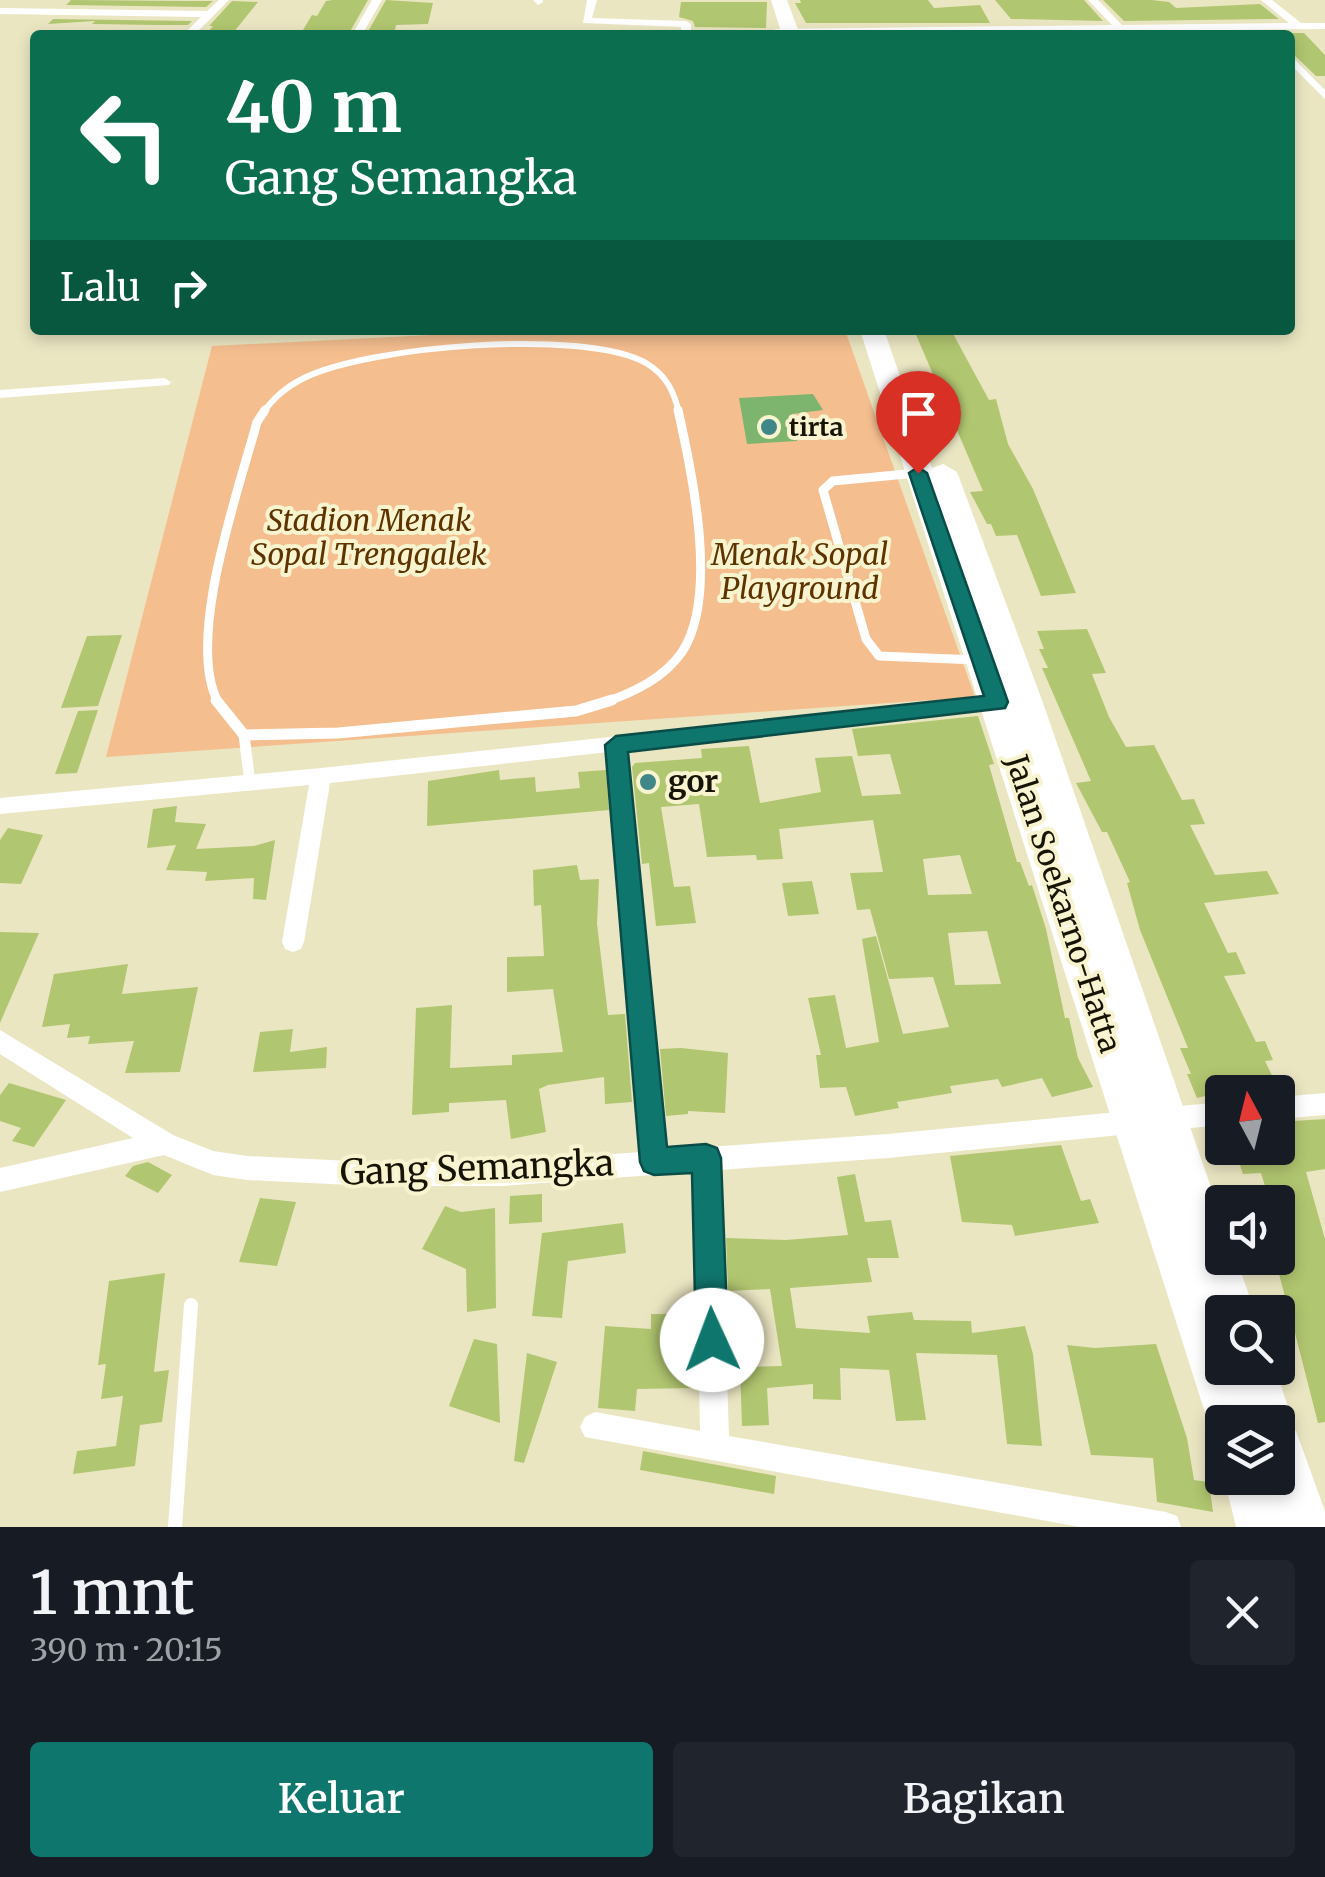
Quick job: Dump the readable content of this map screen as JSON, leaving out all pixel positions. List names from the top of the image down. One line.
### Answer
{"streets":{"highway":["Jalan Soekarno-Hatta"],"street":["Gang Semangka"]},"crossings":[["Jalan Soekarno-Hatta","Gang Semangka"]],"parks":["Stadion Menak Sopal Trenggalek","Menak Sopal Playground"],"places":["tirta","gor"],"north":"top","page":{"turn":["40 m","Gang Semangka"],"then":"Lalu","heading":["1 mnt","390 m · 20:15"],"buttons":["Keluar","Bagikan"]}}
